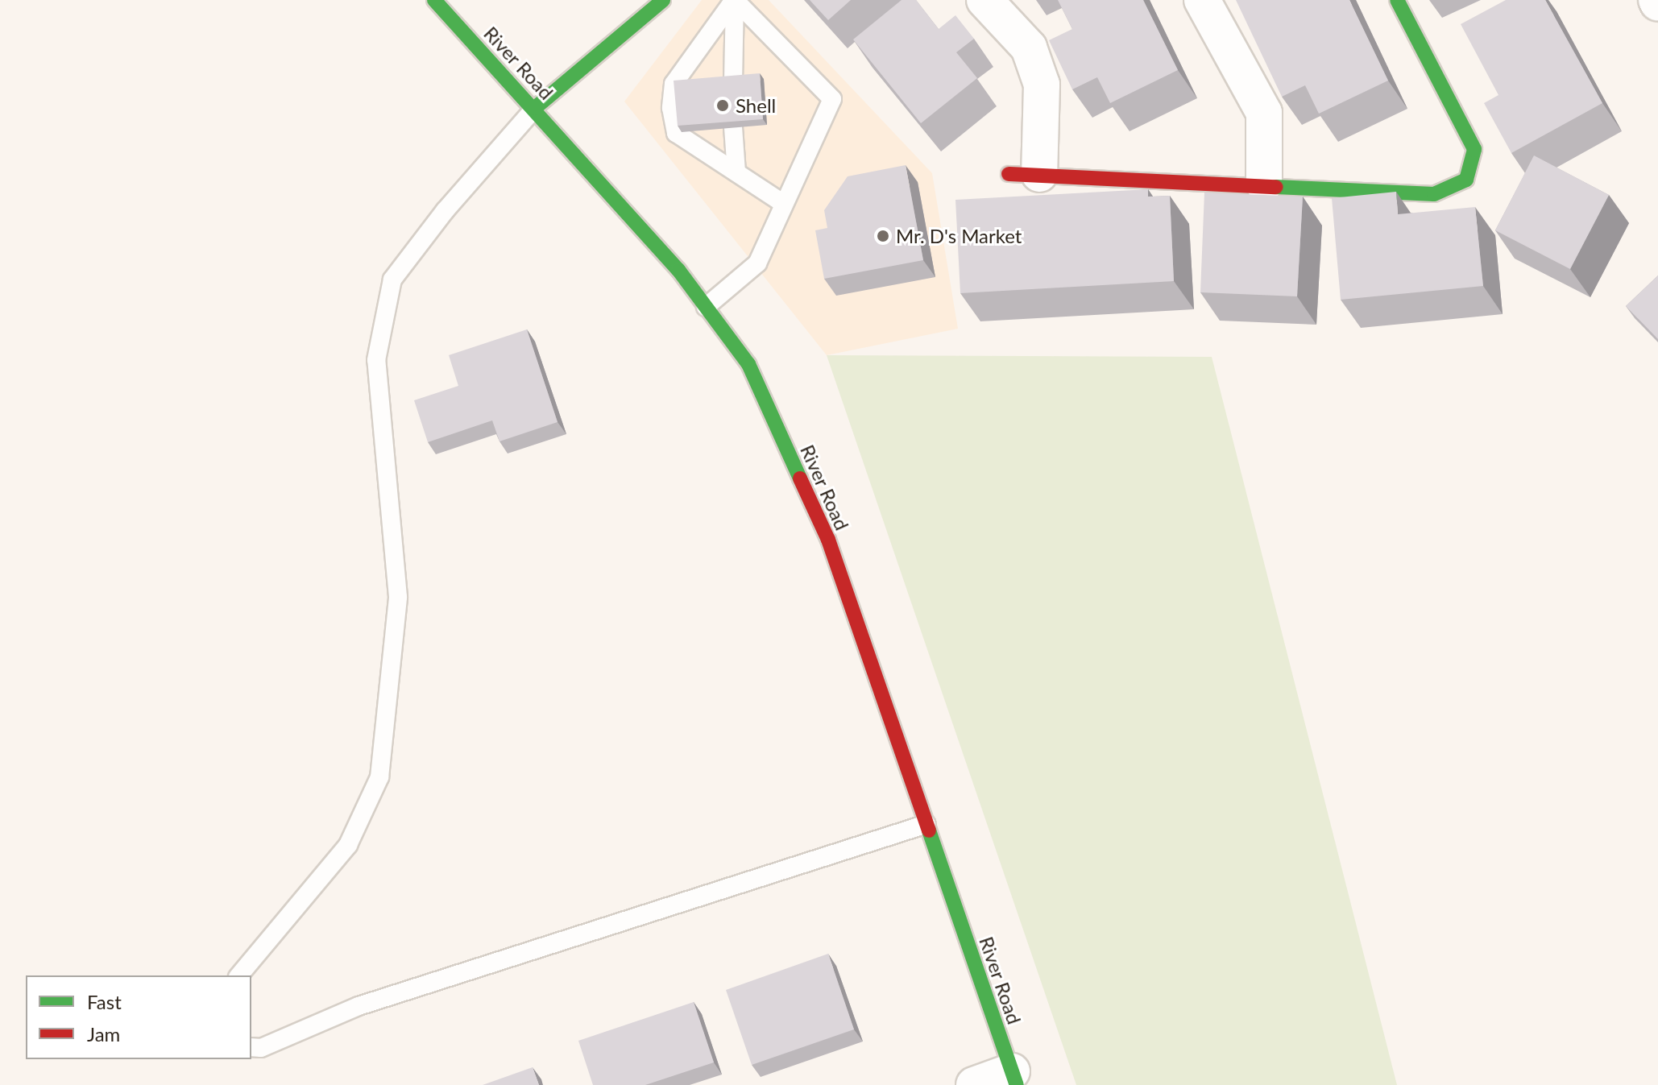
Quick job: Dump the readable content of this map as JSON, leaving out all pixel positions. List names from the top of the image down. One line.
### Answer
{"streets":{"main road":["River Road"]},"places":["Shell","Mr. D's Market"],"legend":["Fast","Jam"]}
